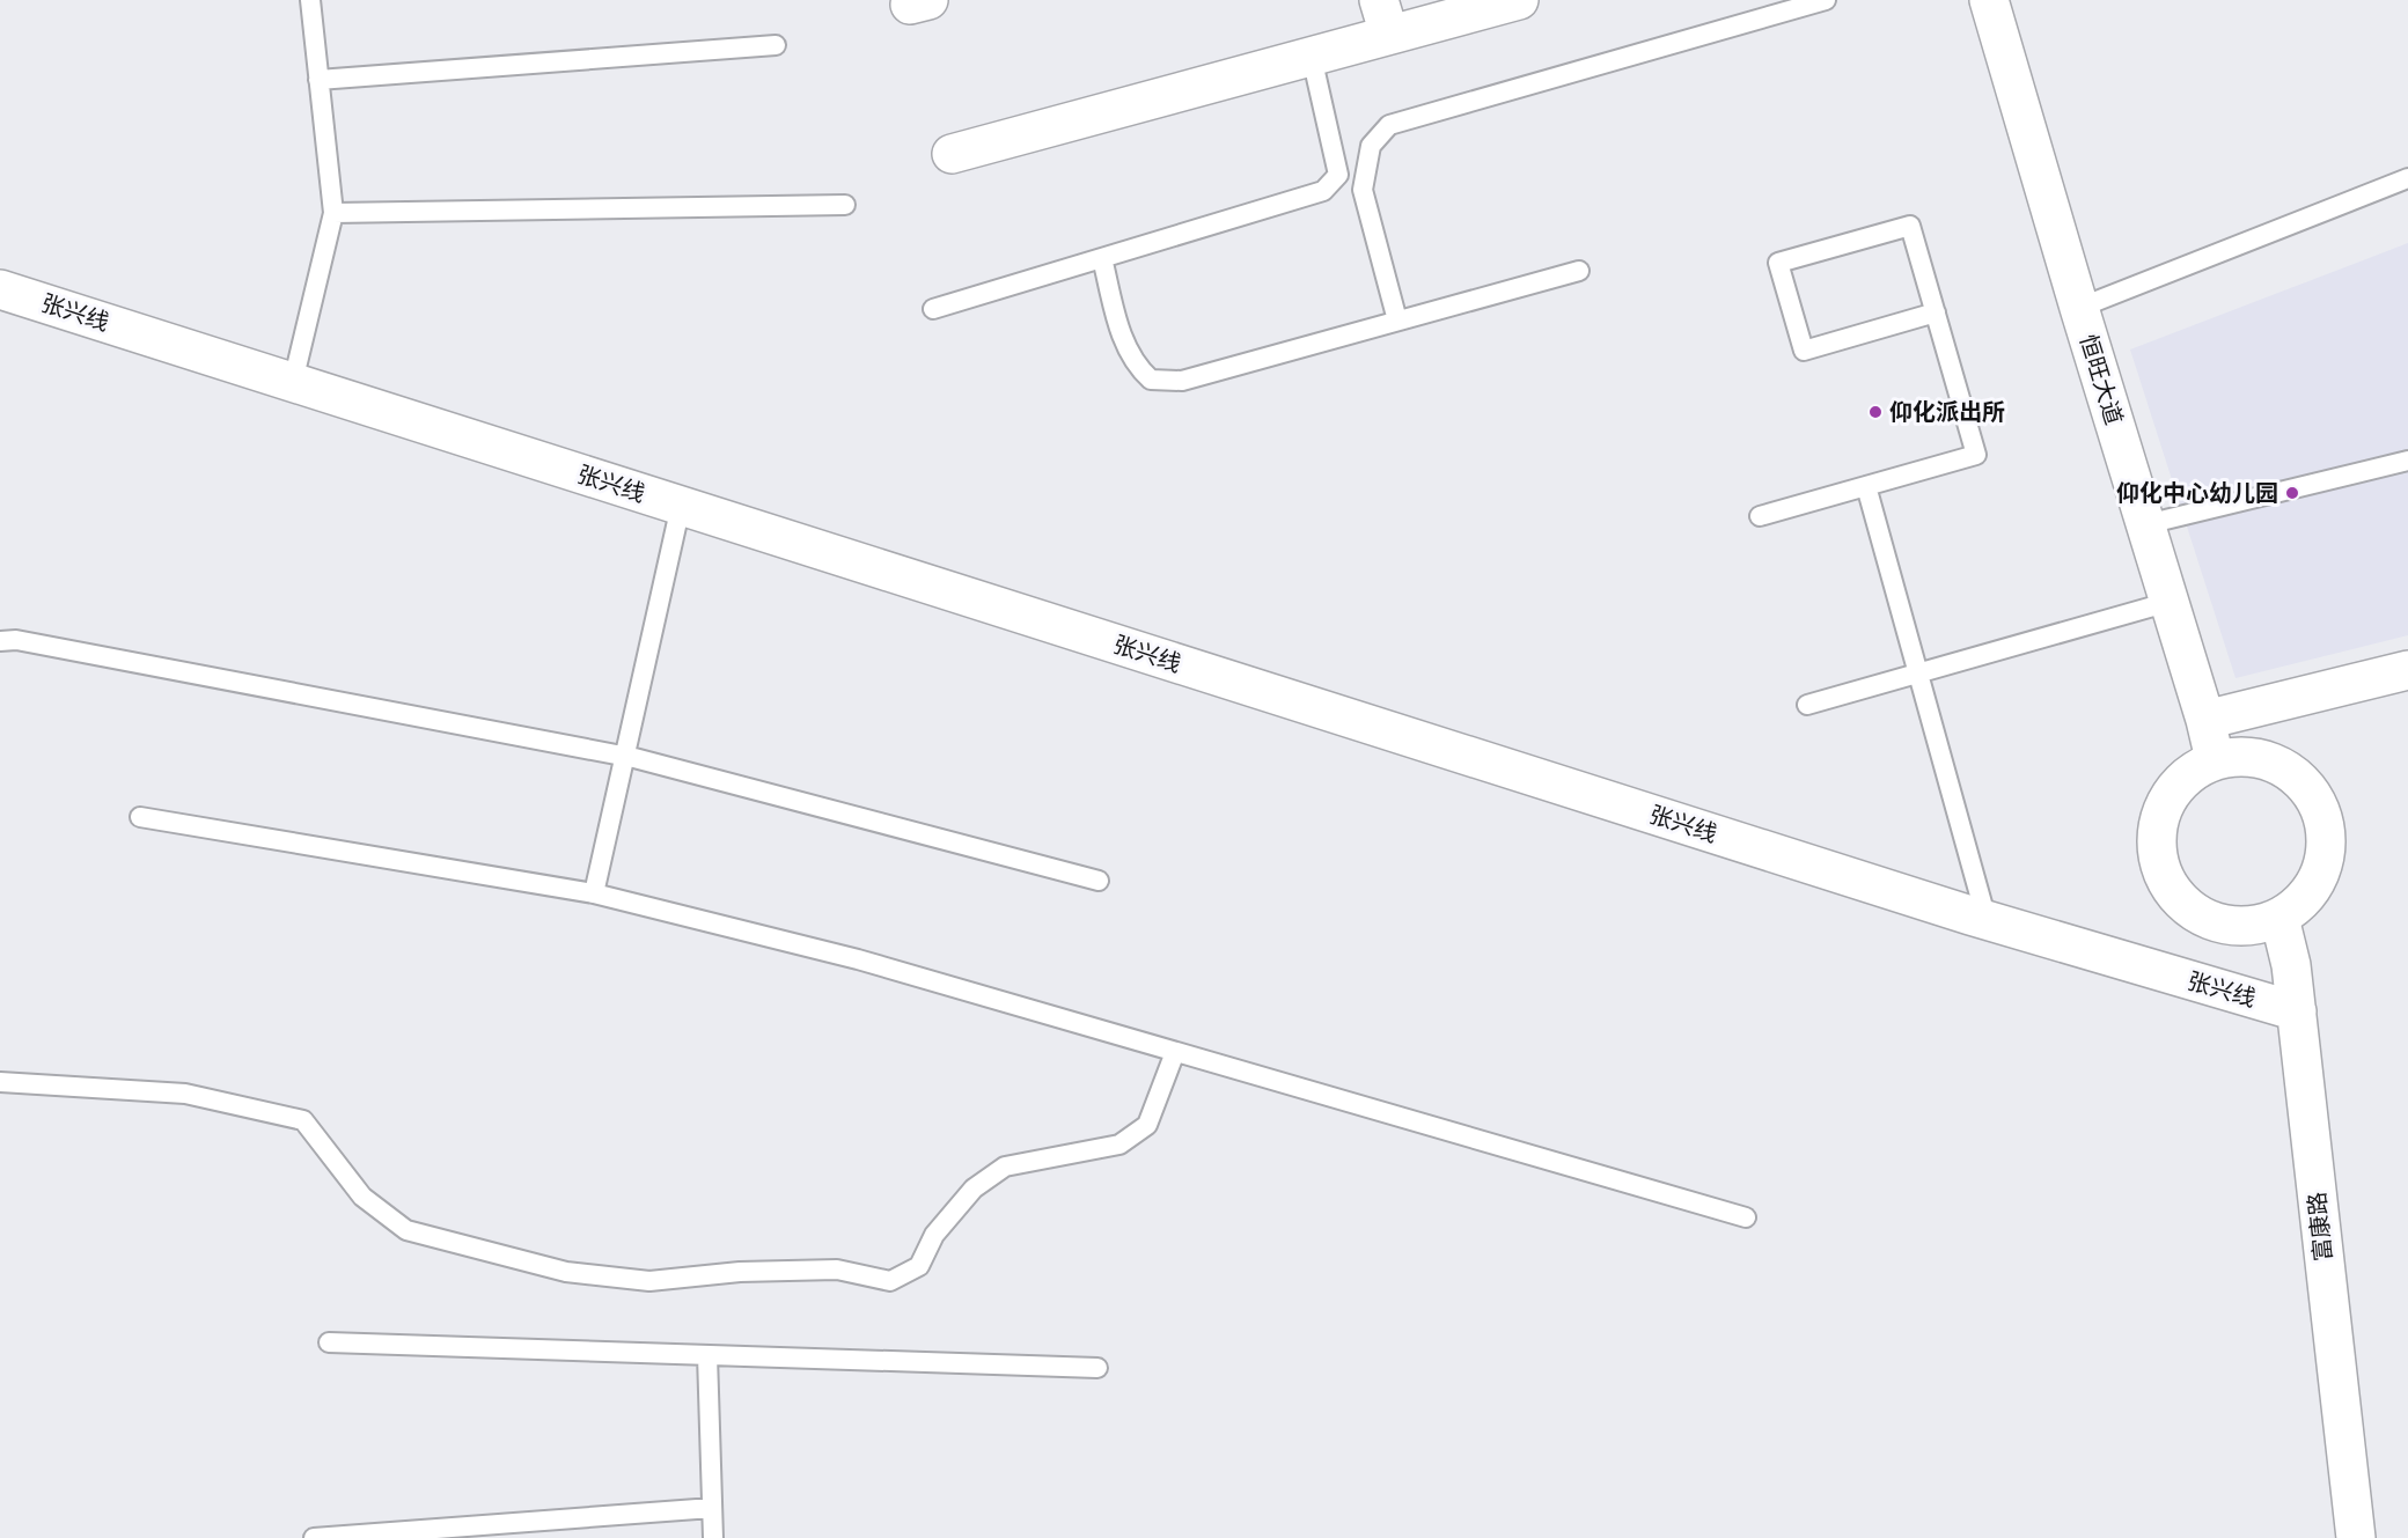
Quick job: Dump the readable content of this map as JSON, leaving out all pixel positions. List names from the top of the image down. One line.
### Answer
{"streets":{"street":["张兴线","恒旺大道","富康路"]},"crossings":[["张兴线","富康路"],["恒旺大道","富康路"]],"places":["仰化派出所","仰化中心幼儿园"]}
